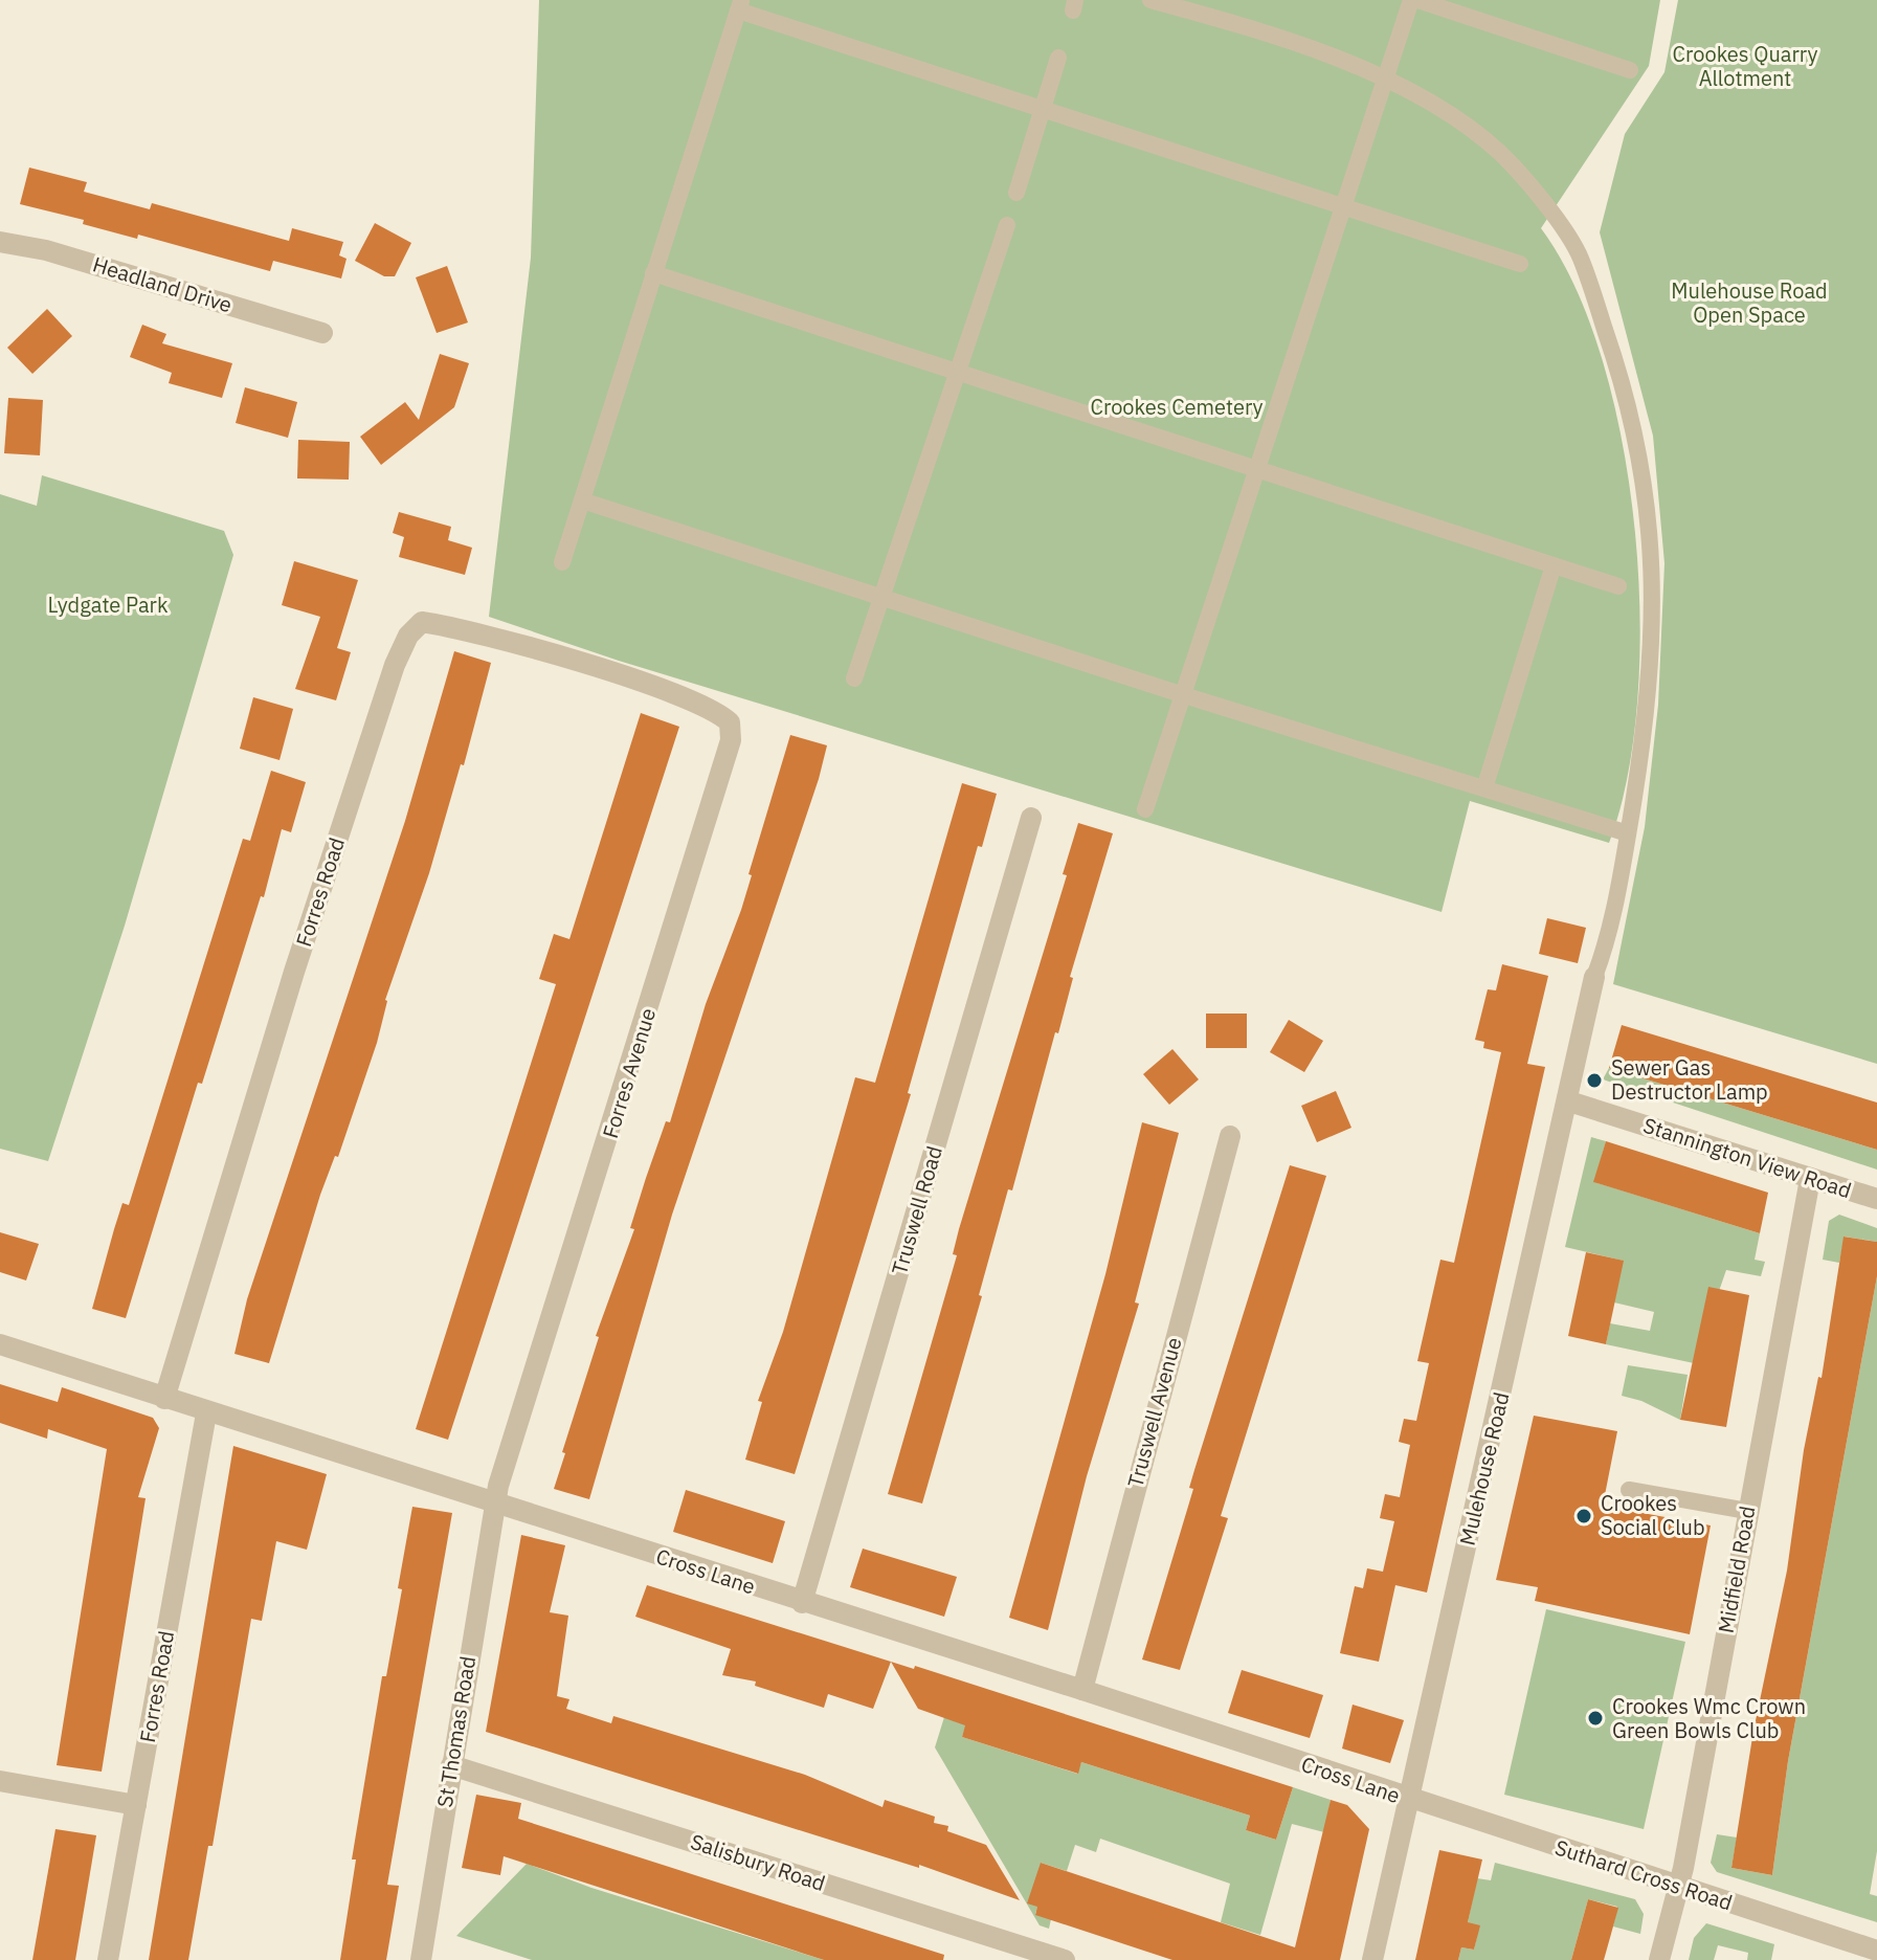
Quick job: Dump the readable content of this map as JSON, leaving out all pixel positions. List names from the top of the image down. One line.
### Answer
{"streets":{"street":["Headland Drive","Forres Road","Forres Avenue","Stannington View Road","Truswell Road","Truswell Avenue","Mulehouse Road","Midfield Road","Cross Lane","St Thomas Road","Salisbury Road","Suthard Cross Road"]},"crossings":[["Forres Road","Forres Avenue"],["Forres Road","Cross Lane"],["Forres Avenue","Cross Lane"],["Forres Avenue","St Thomas Road"],["Stannington View Road","Mulehouse Road"],["Stannington View Road","Midfield Road"],["Truswell Road","Cross Lane"],["Truswell Avenue","Cross Lane"],["Mulehouse Road","Cross Lane"],["Mulehouse Road","Suthard Cross Road"],["Midfield Road","Suthard Cross Road"],["Cross Lane","St Thomas Road"],["Cross Lane","Suthard Cross Road"],["St Thomas Road","Salisbury Road"]],"parks":["Crookes Quarry Allotment","Mulehouse Road Open Space","Crookes Cemetery","Lydgate Park"],"places":["Sewer Gas Destructor Lamp","Crookes Social Club","Crookes Wmc Crown Green Bowls Club"]}
